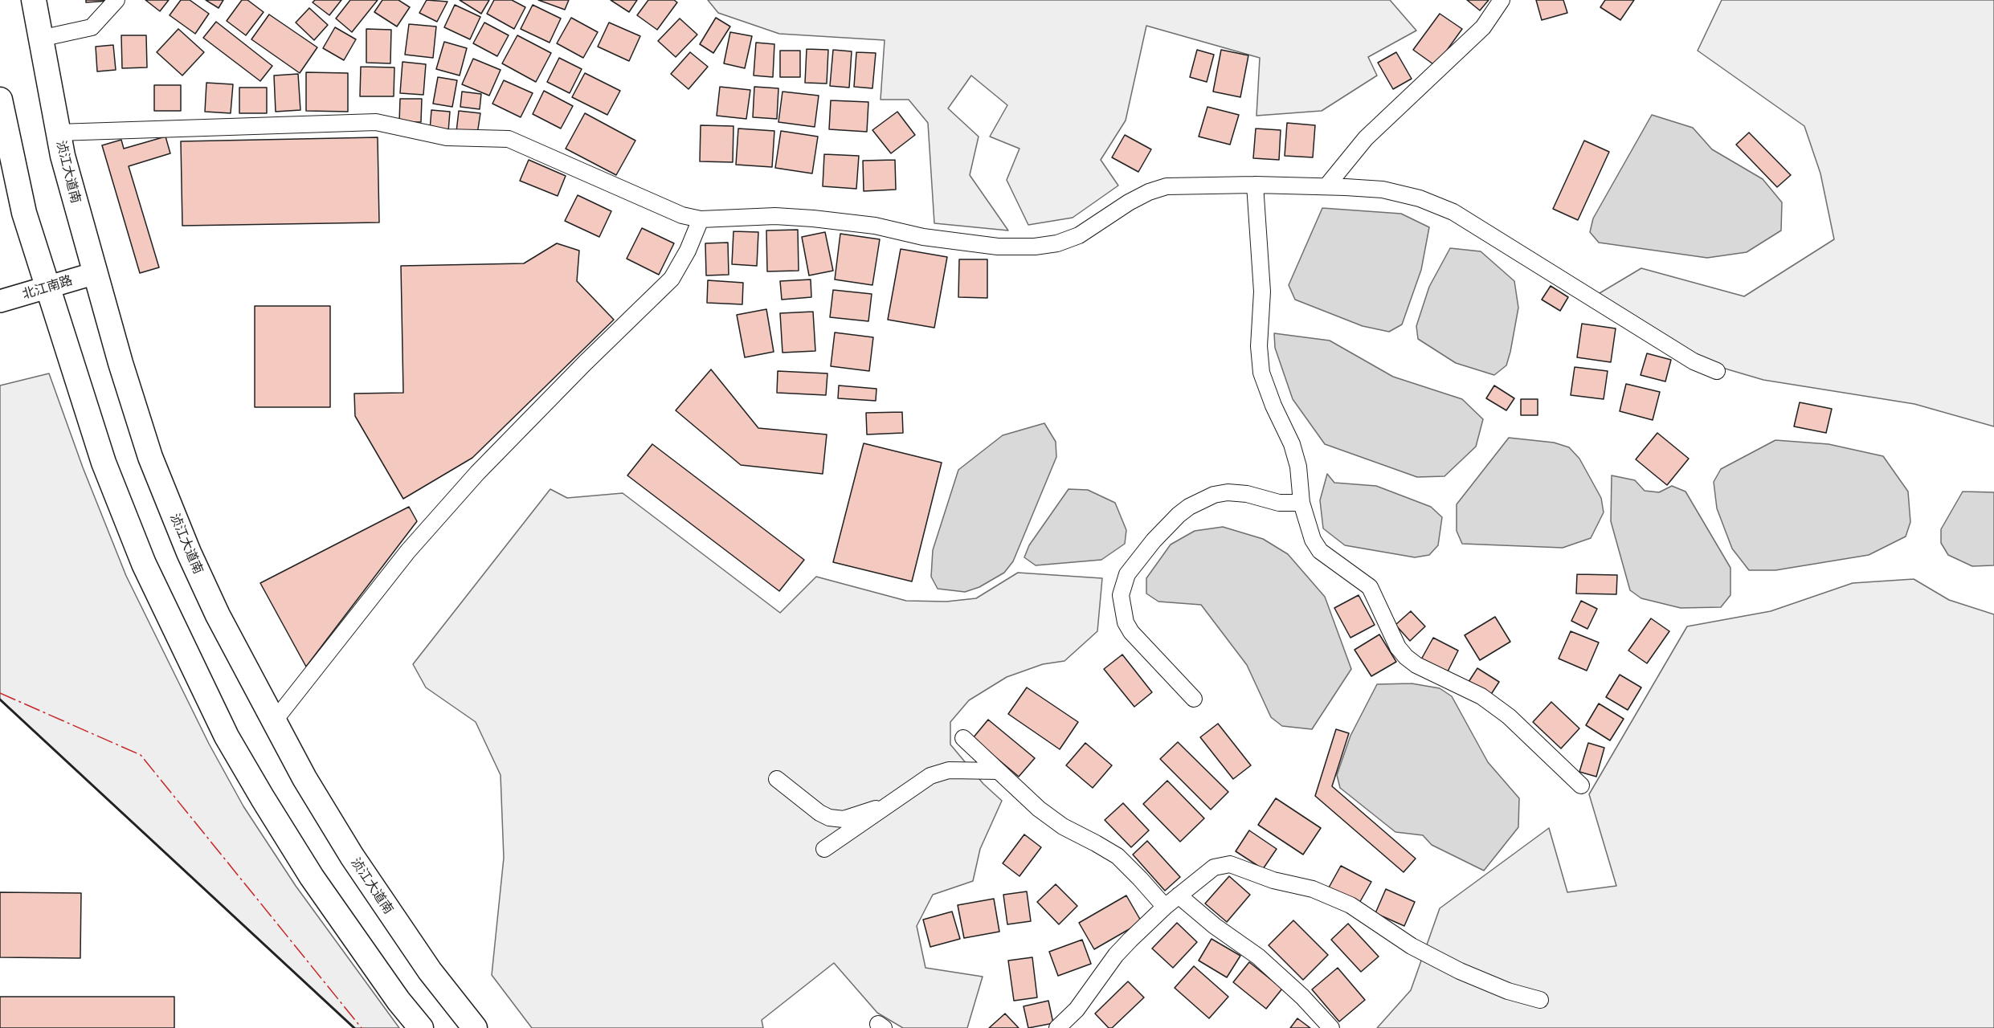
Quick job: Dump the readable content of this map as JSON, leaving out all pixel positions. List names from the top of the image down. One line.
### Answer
{"streets":{"main road":["浈江大道南"],"street":["北江南路"]},"crossings":[["浈江大道南","北江南路"]]}
